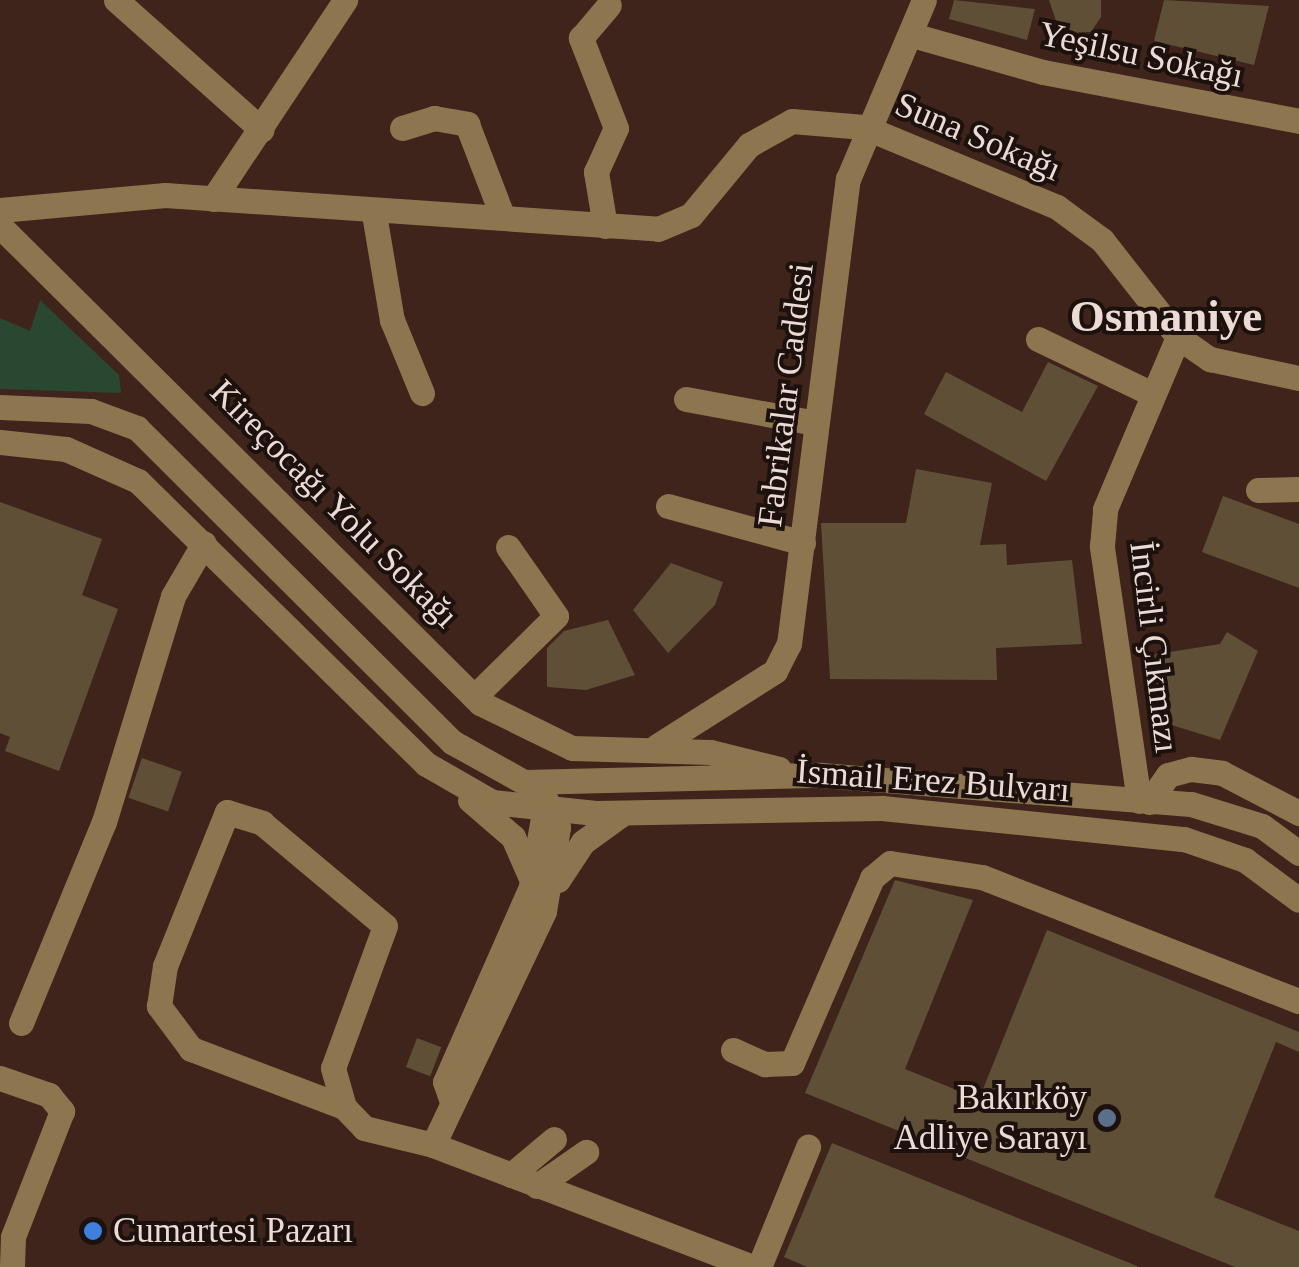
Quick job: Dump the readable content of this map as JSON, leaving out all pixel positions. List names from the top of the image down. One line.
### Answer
{"streets":{"street":["Yeşilsu Sokağı","Suna Sokağı","Fabrikalar Caddesi","Kireçocağı Yolu Sokağı","İncirli Çıkmazı","İsmail Erez Bulvarı"]},"crossings":[["Yeşilsu Sokağı","Fabrikalar Caddesi"],["Suna Sokağı","Fabrikalar Caddesi"],["Suna Sokağı","İncirli Çıkmazı"],["Fabrikalar Caddesi","Kireçocağı Yolu Sokağı"],["Kireçocağı Yolu Sokağı","İsmail Erez Bulvarı"],["İncirli Çıkmazı","İsmail Erez Bulvarı"]],"districts":["Osmaniye"],"places":["Bakırköy Adliye Sarayı","Cumartesi Pazarı"]}
